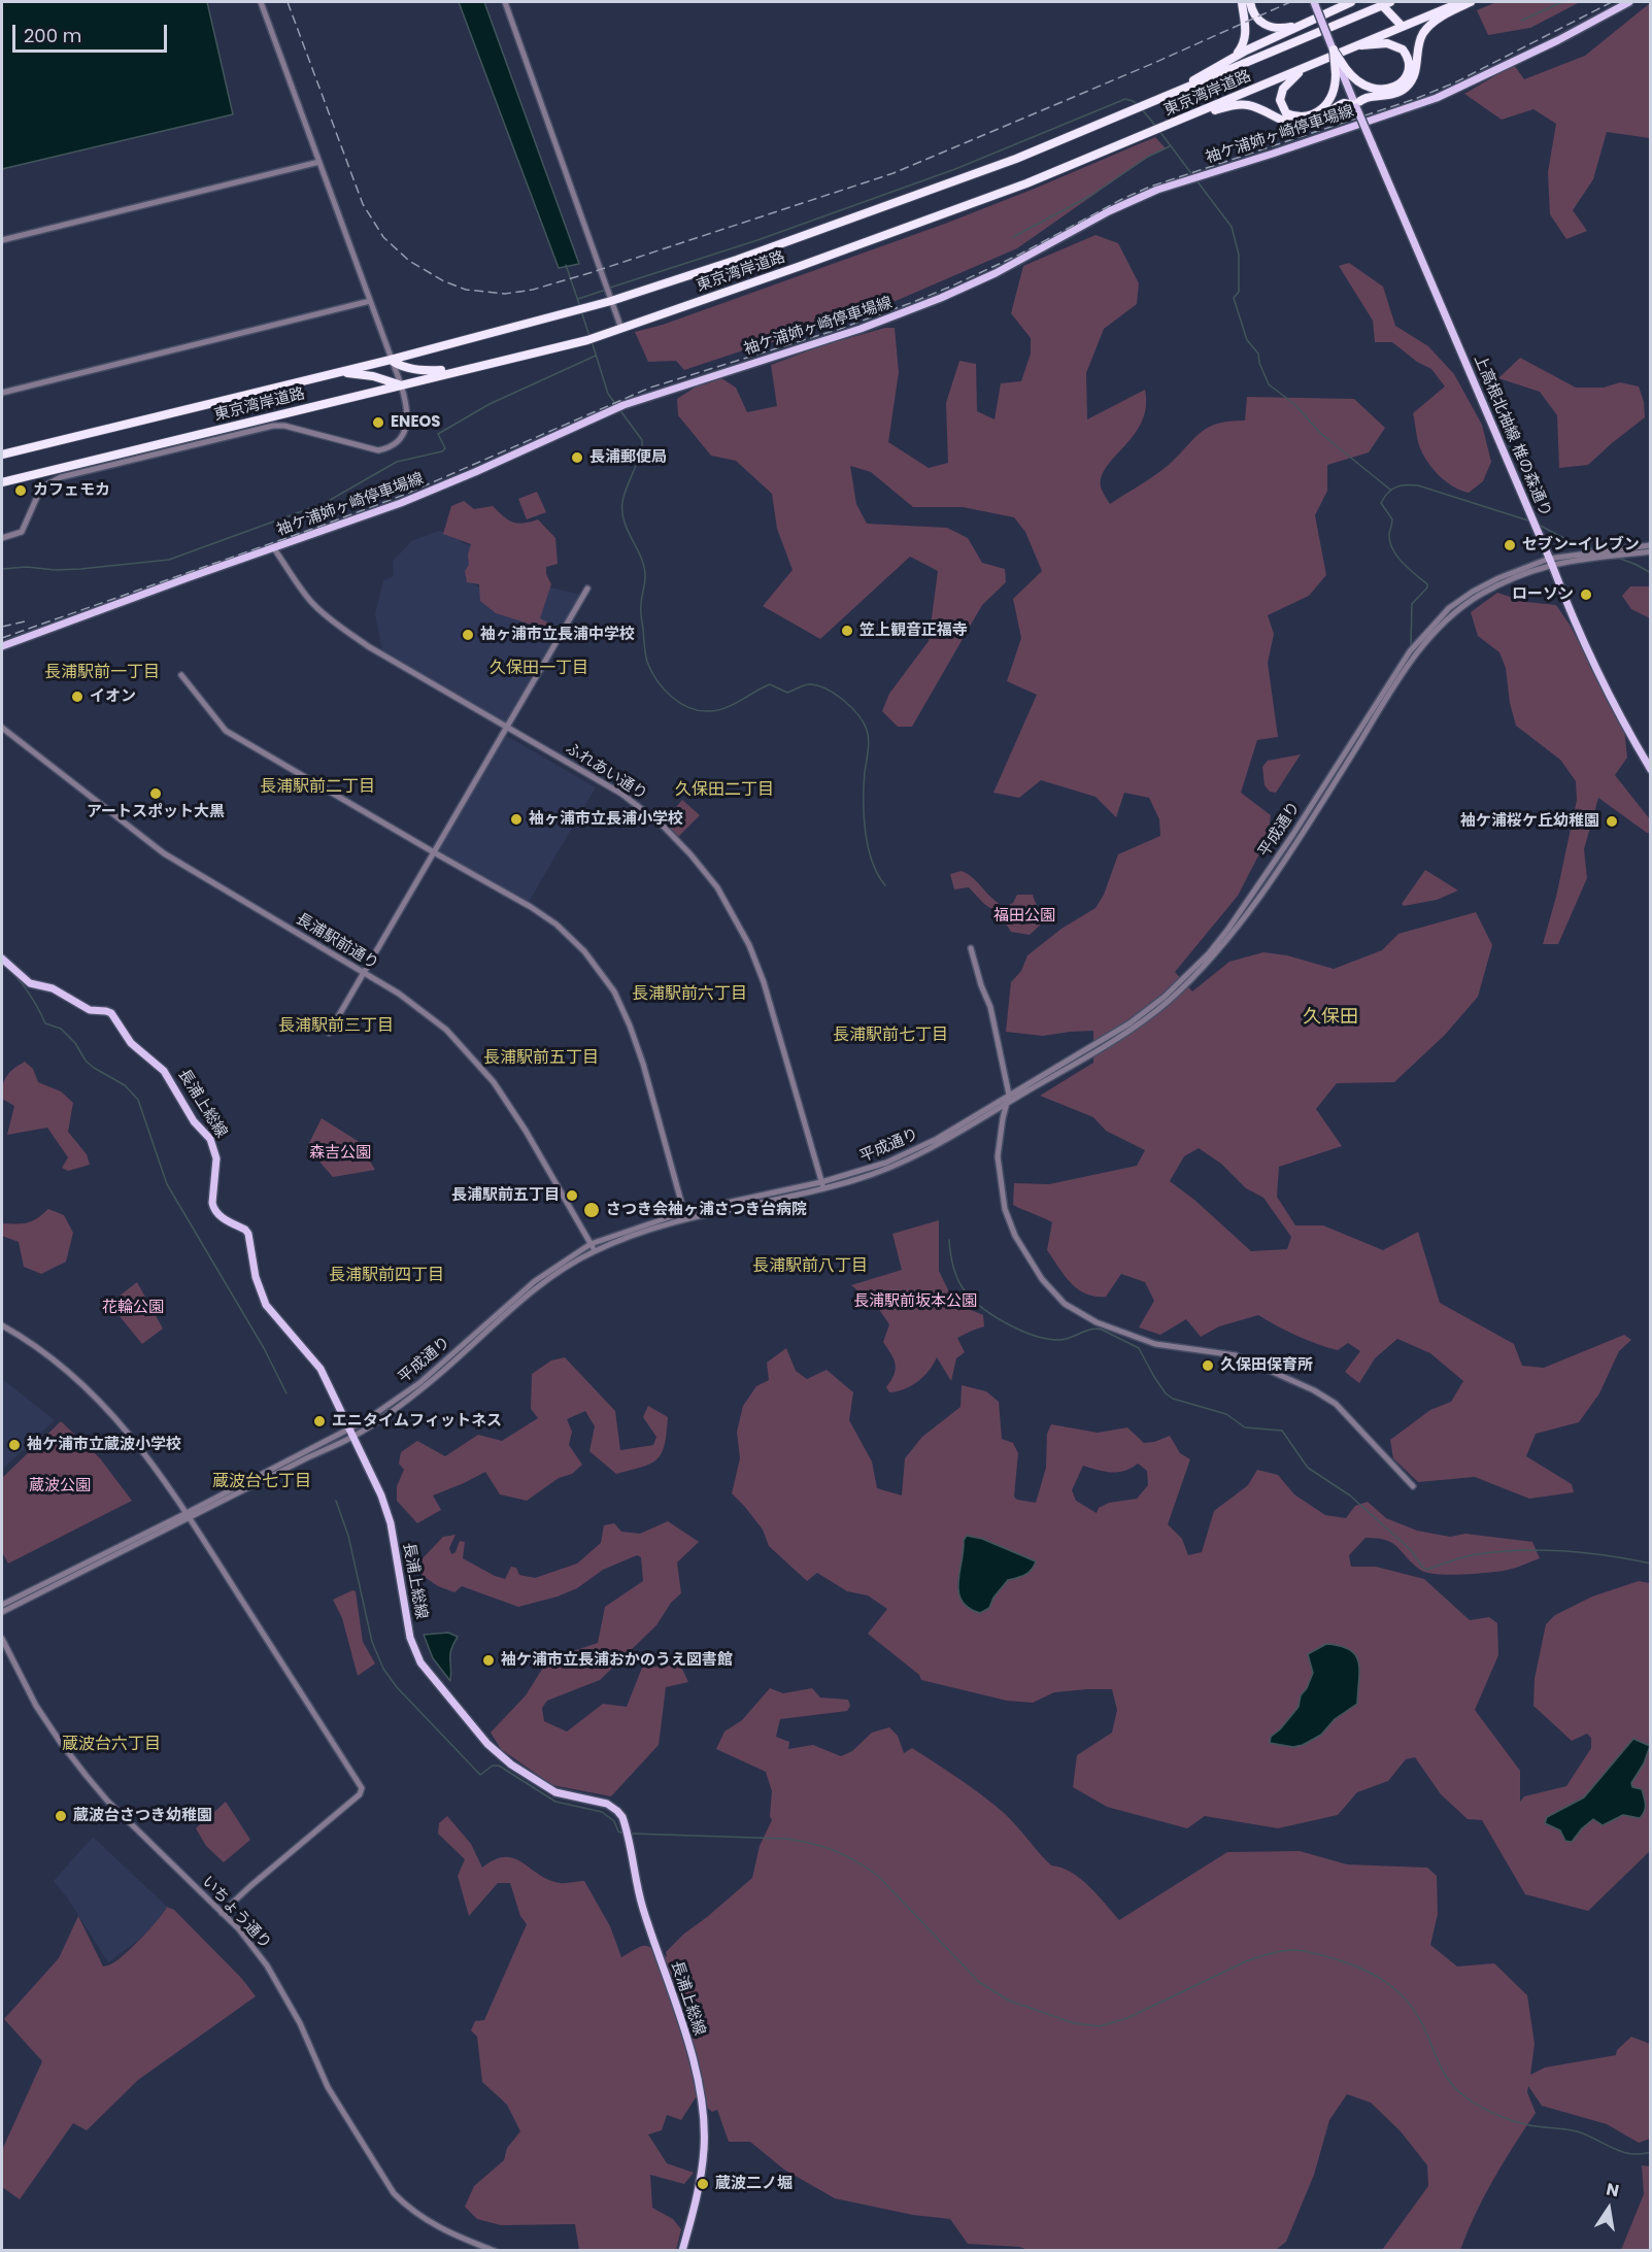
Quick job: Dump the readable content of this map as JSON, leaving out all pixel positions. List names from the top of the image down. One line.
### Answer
{"streets":{"highway":["東京湾岸道路"],"main road":["袖ケ浦姉ヶ崎停車場線","上高根北袖線 椎の森通り","長浦上総線"],"street":["ふれあい通り","平成通り","長浦駅前通り","いちょう通り"]},"crossings":[["袖ケ浦姉ヶ崎停車場線","ふれあい通り"],["上高根北袖線 椎の森通り","平成通り"],["ふれあい通り","平成通り"],["平成通り","長浦駅前通り"],["平成通り","長浦上総線"]],"districts":["久保田一丁目","長浦駅前一丁目","長浦駅前二丁目","久保田二丁目","長浦駅前六丁目","久保田","長浦駅前三丁目","長浦駅前七丁目","長浦駅前五丁目","長浦駅前八丁目","長浦駅前四丁目","蔵波台七丁目","蔵波台六丁目"],"parks":["福田公園","森吉公園","長浦駅前坂本公園","花輪公園","蔵波公園"],"places":["ENEOS","長浦郵便局","カフェモカ","セブン-イレブン","ローソン","笠上観音正福寺","袖ヶ浦市立長浦中学校","イオン","アートスポット大黒","袖ヶ浦市立長浦小学校","袖ケ浦桜ケ丘幼稚園","長浦駅前五丁目","さつき会袖ヶ浦さつき台病院","久保田保育所","エニタイムフィットネス","袖ケ浦市立蔵波小学校","袖ケ浦市立長浦おかのうえ図書館","蔵波台さつき幼稚園","蔵波二ノ堀"],"scale_bar":"200 m","north":"top"}
